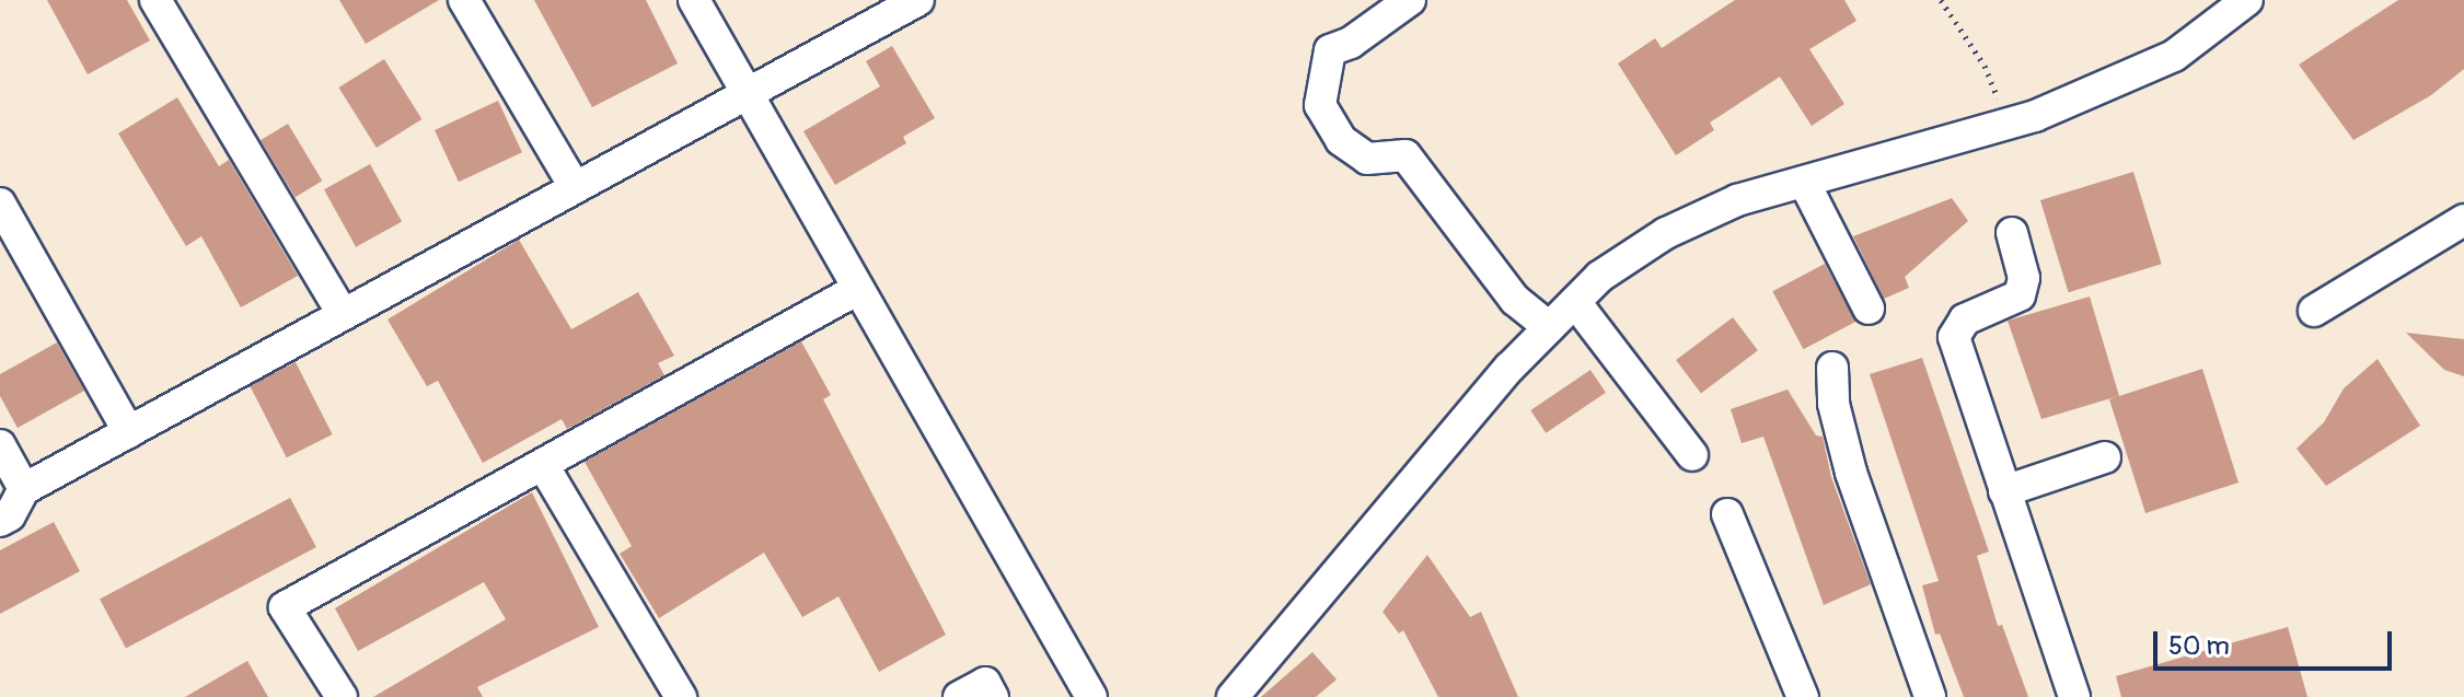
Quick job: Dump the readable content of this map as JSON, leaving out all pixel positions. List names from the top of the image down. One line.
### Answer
{"scale_bar":"50 m"}
